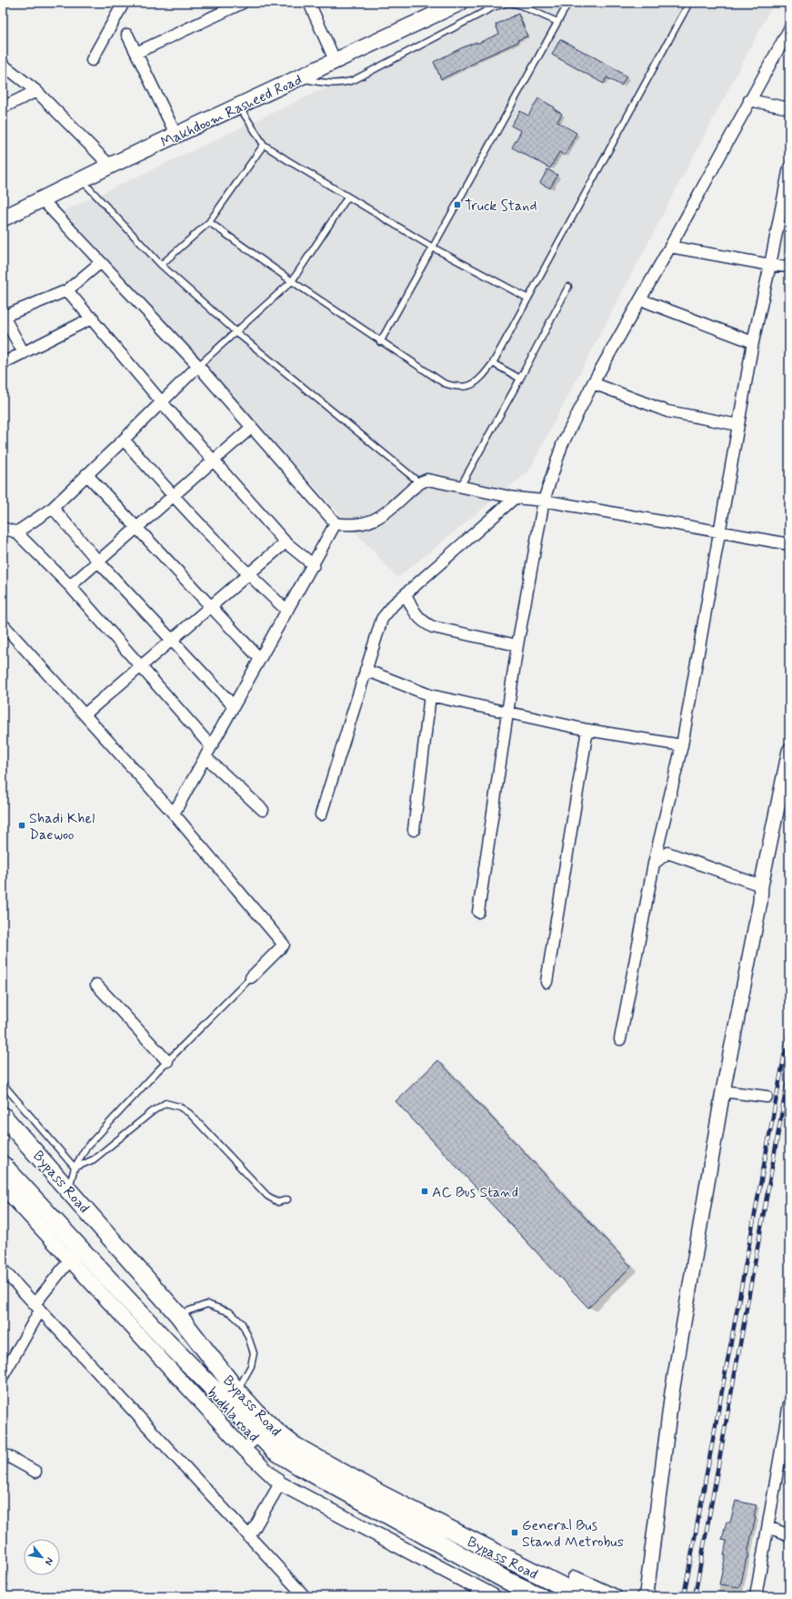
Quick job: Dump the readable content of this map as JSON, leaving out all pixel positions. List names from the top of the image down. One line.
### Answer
{"streets":{"main road":["Makhdoom Rasheed Road","Bypass Road"],"street":["budhla road"]},"places":{"transit":["Truck Stand","Shadi Khel Daewoo","AC Bus Stand","General Bus Stand Metrobus"]},"north":"bottom right"}
